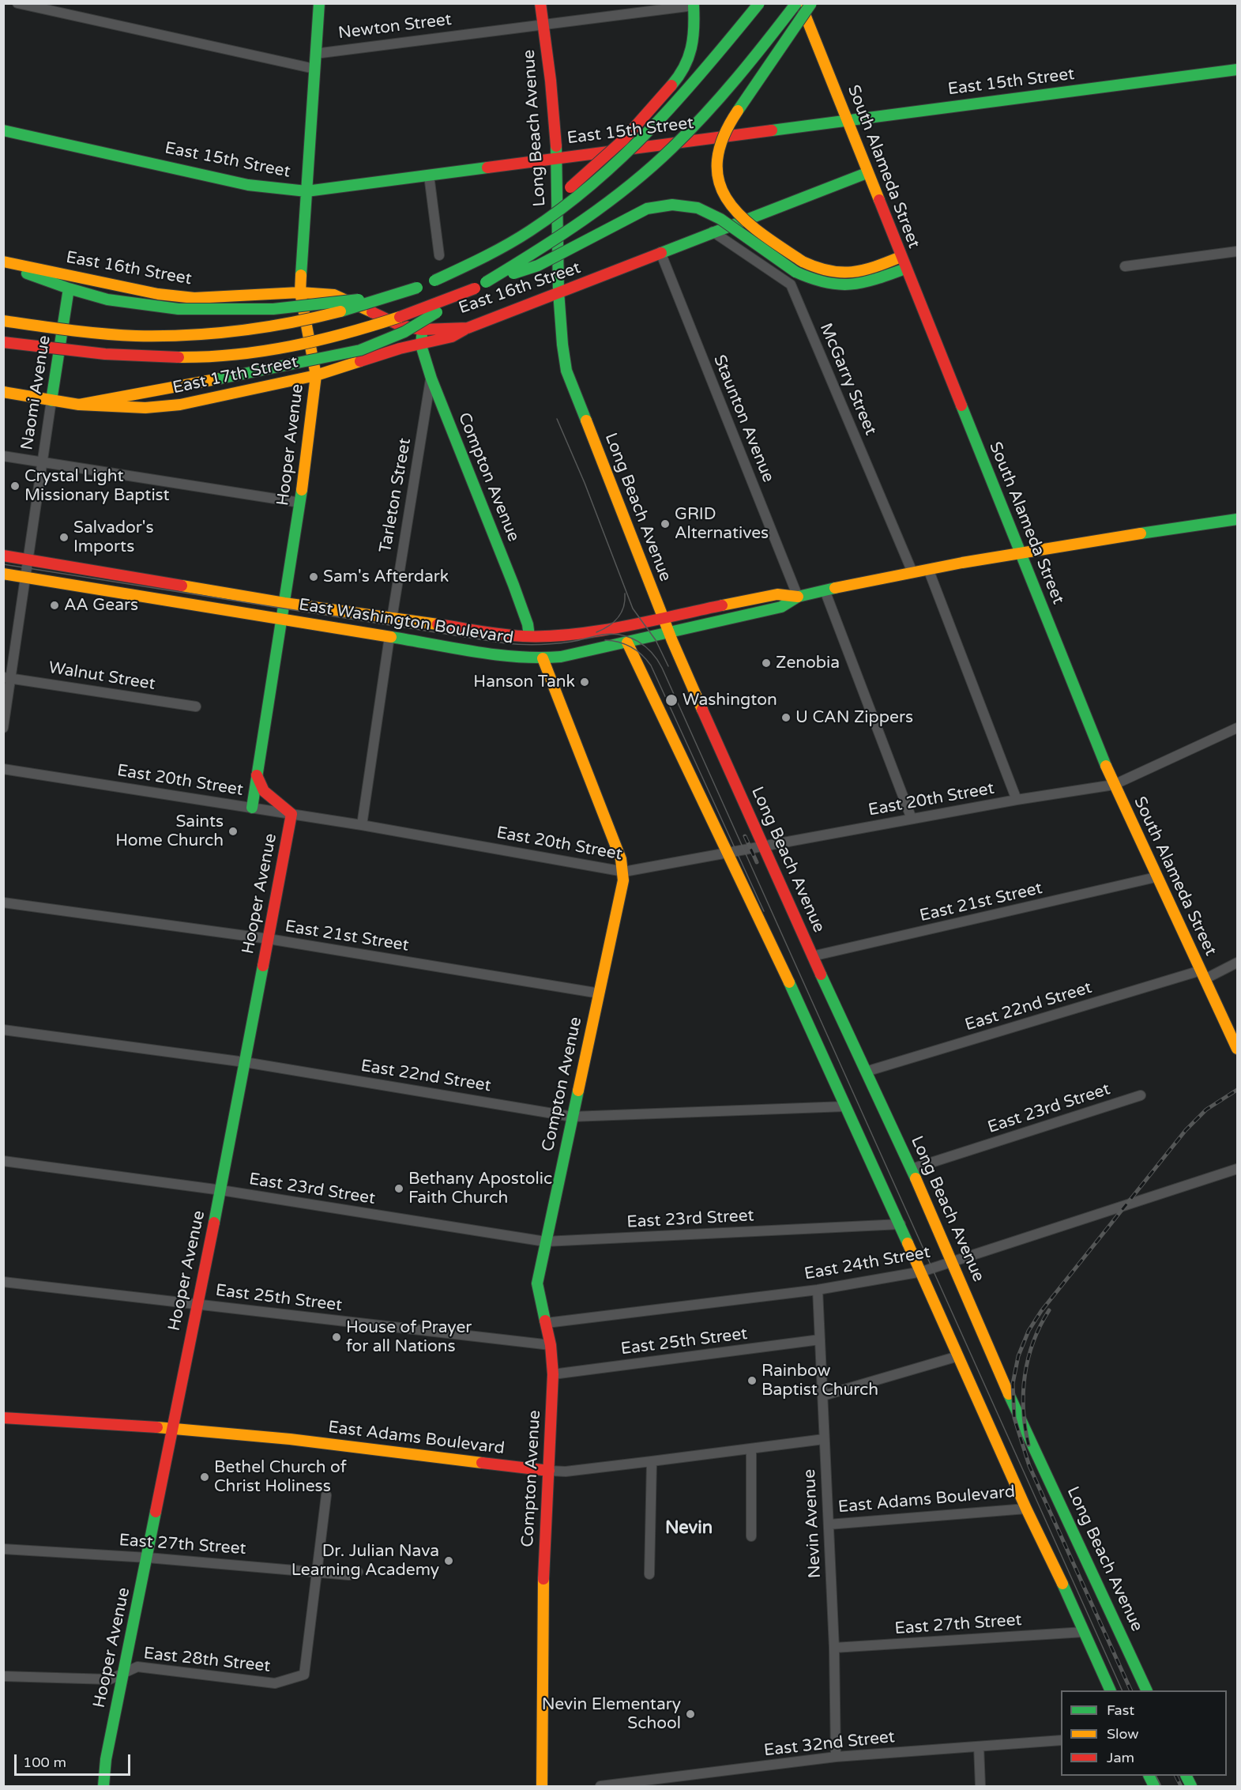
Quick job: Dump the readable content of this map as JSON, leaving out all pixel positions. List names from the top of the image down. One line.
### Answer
{"streets":{"main road":["East 15th Street","Long Beach Avenue","South Alameda Street","East 16th Street","East 17th Street","Naomi Avenue","Hooper Avenue","Compton Avenue","East Washington Boulevard","East Adams Boulevard"],"street":["Newton Street","McGarry Street","Staunton Avenue","Tarleton Street","Walnut Street","East 20th Street","East 21st Street","East 22nd Street","East 23rd Street","East 24th Street","East 25th Street","Nevin Avenue","East 27th Street","East 28th Street","East 32nd Street"]},"crossings":[["Newton Street","Long Beach Avenue"],["Newton Street","Hooper Avenue"],["East 15th Street","Long Beach Avenue"],["East 15th Street","South Alameda Street"],["East 15th Street","Hooper Avenue"],["Long Beach Avenue","East 16th Street"],["Long Beach Avenue","East Washington Boulevard"],["Long Beach Avenue","East 20th Street"],["Long Beach Avenue","East 21st Street"],["Long Beach Avenue","East 22nd Street"],["Long Beach Avenue","East 23rd Street"],["Long Beach Avenue","East 24th Street"],["South Alameda Street","East 16th Street"],["South Alameda Street","East Washington Boulevard"],["South Alameda Street","East 20th Street"],["South Alameda Street","East 21st Street"],["South Alameda Street","East 22nd Street"],["East 16th Street","East 17th Street"],["East 16th Street","McGarry Street"],["East 16th Street","Naomi Avenue"],["East 16th Street","Staunton Avenue"],["East 16th Street","Hooper Avenue"],["East 16th Street","Compton Avenue"],["East 17th Street","Naomi Avenue"],["East 17th Street","Hooper Avenue"],["East 17th Street","Compton Avenue"],["McGarry Street","East Washington Boulevard"],["Naomi Avenue","East Washington Boulevard"],["Naomi Avenue","Walnut Street"],["Staunton Avenue","East Washington Boulevard"],["Hooper Avenue","East Washington Boulevard"],["Hooper Avenue","East 20th Street"],["Hooper Avenue","East 21st Street"],["Hooper Avenue","East 22nd Street"],["Hooper Avenue","East 23rd Street"],["Hooper Avenue","East 25th Street"],["Hooper Avenue","East Adams Boulevard"],["Hooper Avenue","East 27th Street"],["Hooper Avenue","East 28th Street"],["Compton Avenue","Tarleton Street"],["Compton Avenue","East Washington Boulevard"],["Compton Avenue","East 20th Street"],["Compton Avenue","East 21st Street"],["Compton Avenue","East 22nd Street"],["Compton Avenue","East 23rd Street"],["Compton Avenue","East 24th Street"],["Compton Avenue","East 25th Street"],["Compton Avenue","East Adams Boulevard"],["Tarleton Street","East Washington Boulevard"],["East 24th Street","Nevin Avenue"],["East 25th Street","Nevin Avenue"],["East Adams Boulevard","Nevin Avenue"],["Nevin Avenue","East 27th Street"],["Nevin Avenue","East 32nd Street"],["East 27th Street","East 28th Street"]],"districts":["Nevin"],"places":["Crystal Light Missionary Baptist","GRID Alternatives","Salvador's Imports","Sam's Afterdark","AA Gears","Zenobia","Hanson Tank","Washington","U CAN Zippers","Saints Home Church","Bethany Apostolic Faith Church","House of Prayer for all Nations","Rainbow Baptist Church","Bethel Church of Christ Holiness","Dr. Julian Nava Learning Academy","Nevin Elementary School"],"legend":["Fast","Slow","Jam"],"scale_bar":"100 m"}
